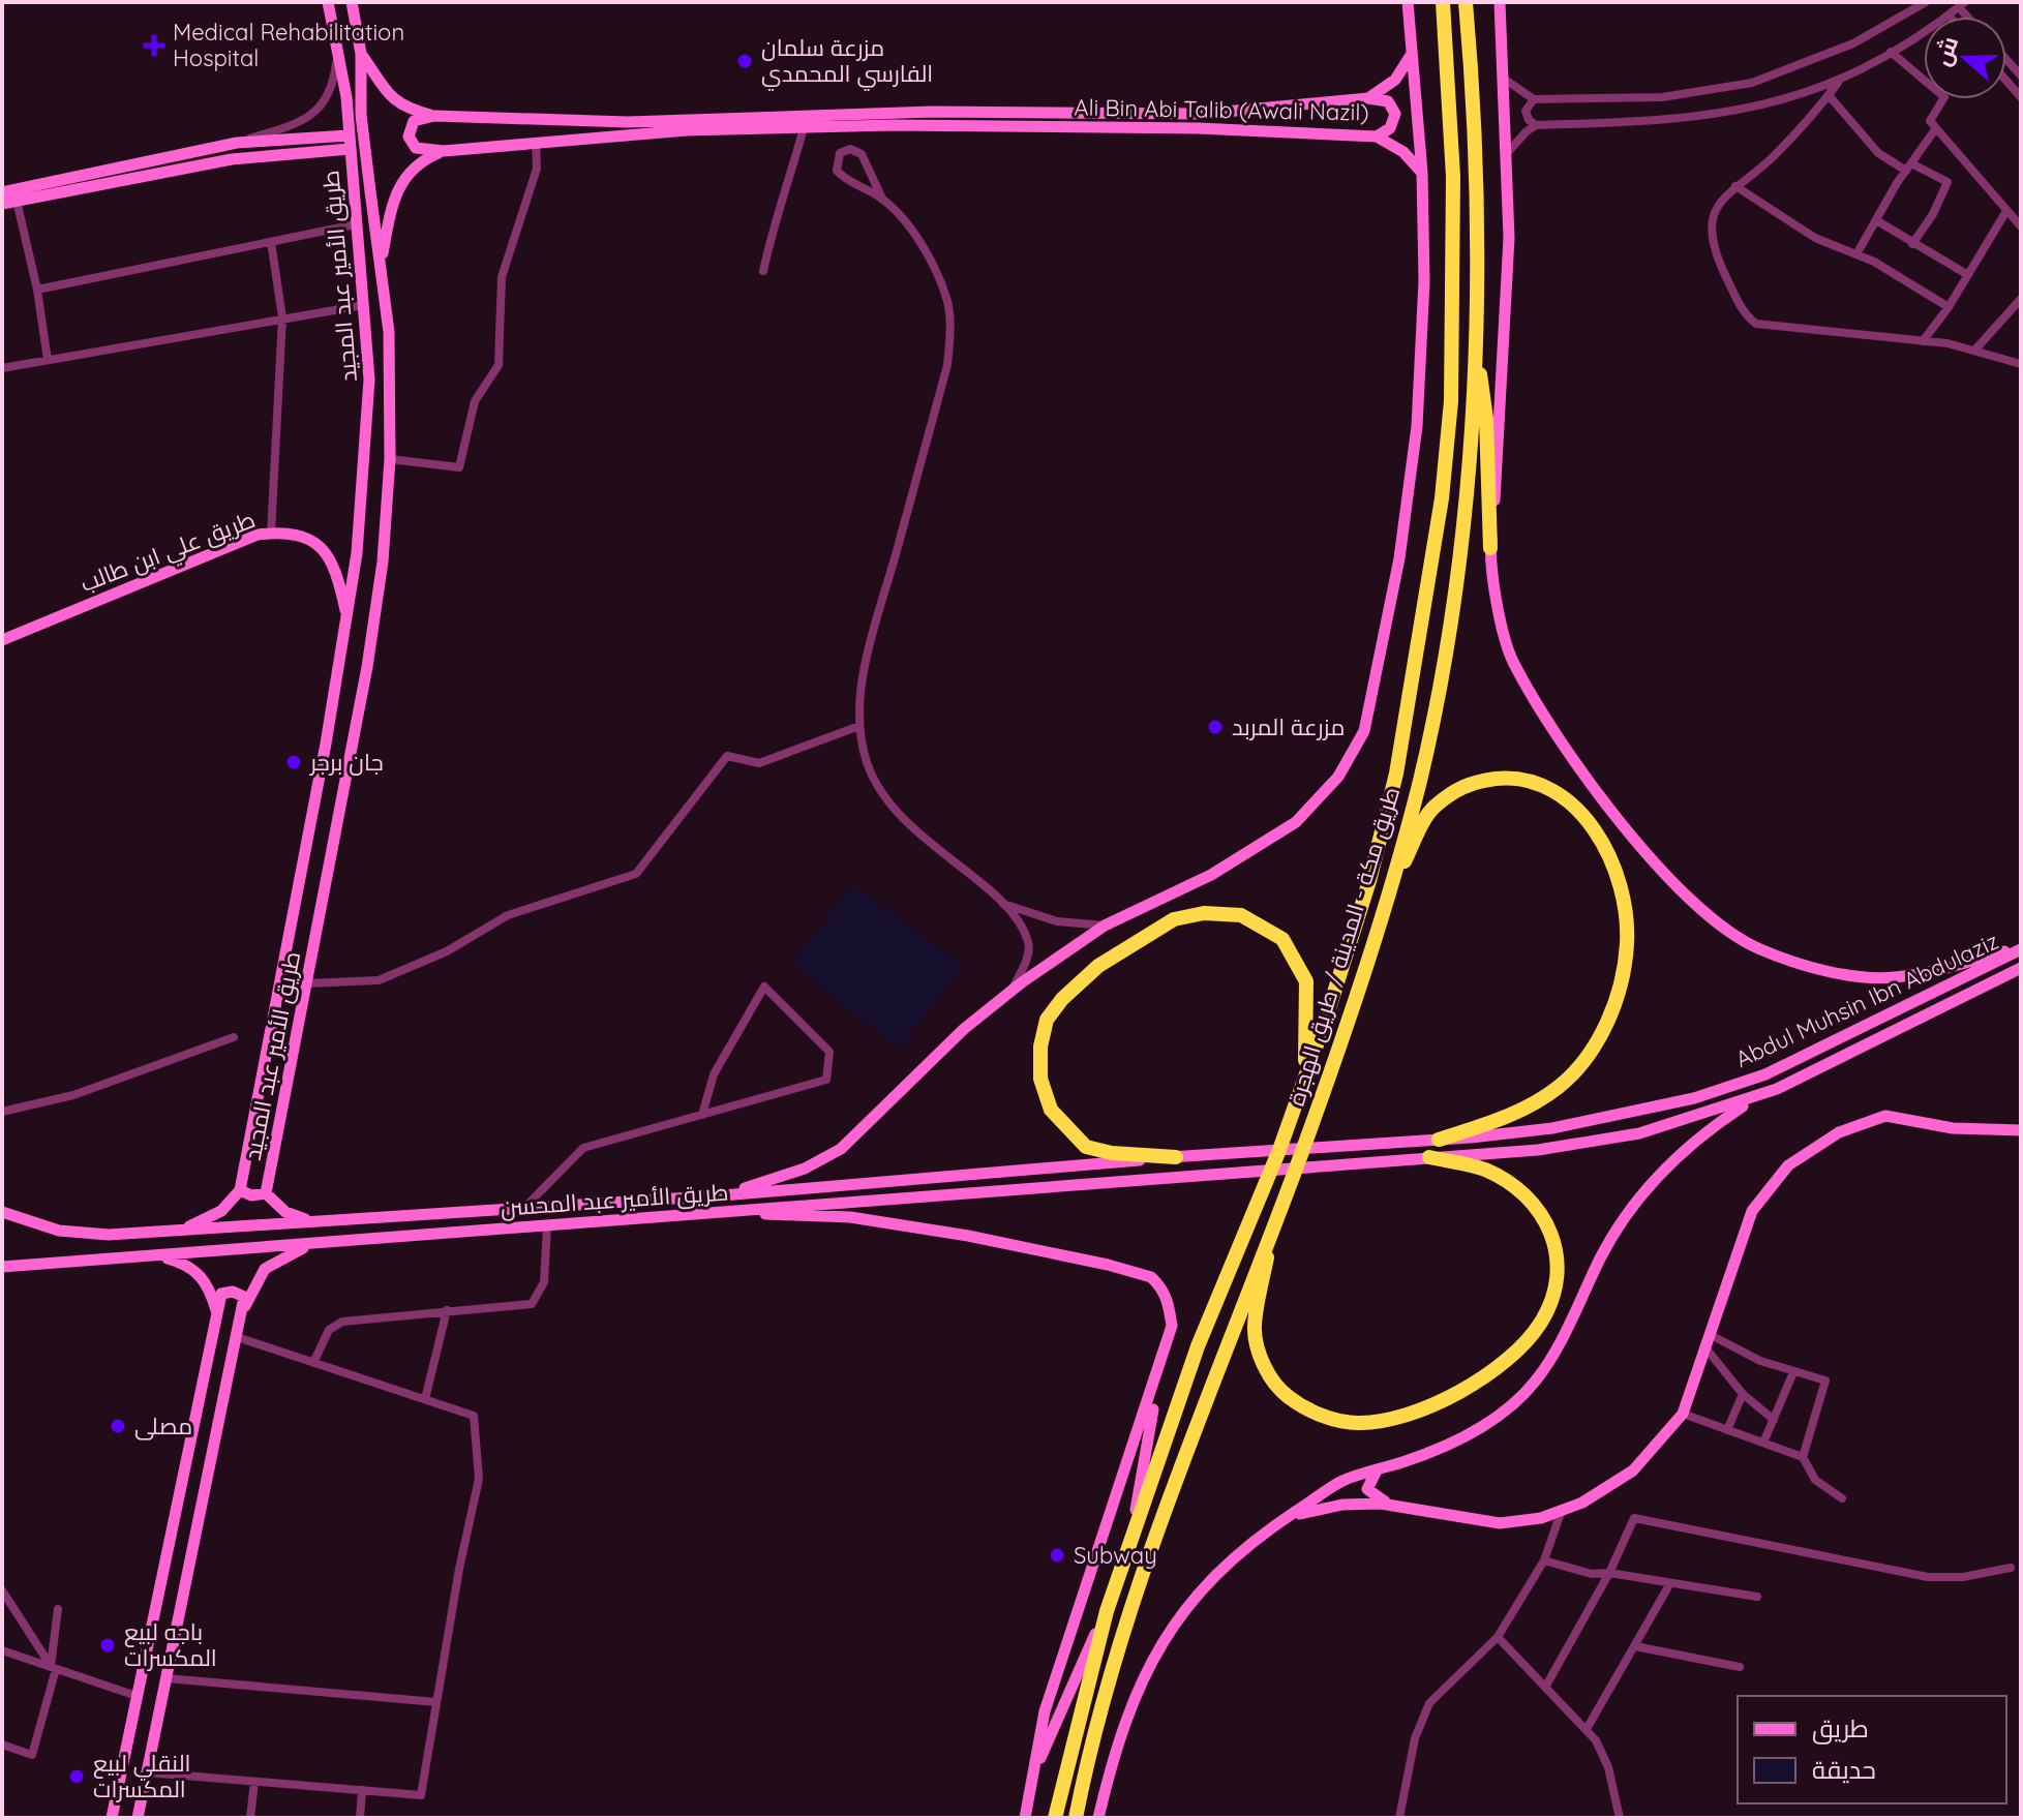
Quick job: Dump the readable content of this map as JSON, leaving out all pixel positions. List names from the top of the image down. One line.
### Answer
{"streets":{"highway":["طريق مكة - المدينة / طريق الهجرة"],"main road":["Ali Bin Abi Talib (Awali Nazil)","طريق الأمير عبد المجيد","طريق علي ابن طالب","Abdul Muhsin Ibn Abdulaziz","طريق الأمير عبد المحسن"]},"crossings":[["طريق الأمير عبد المجيد","طريق علي ابن طالب"],["Abdul Muhsin Ibn Abdulaziz","طريق الأمير عبد المحسن"]],"places":{"health":["Medical Rehabilitation Hospital"],"other":["مزرعة سلمان الفارسي المحمدي","مزرعة المربد","جان برجر","مصلى","Subway","باجه لبيع المكسرات","النقلي لبيع المكسرات"]},"legend":["طريق","حديقة"],"north":"left"}
